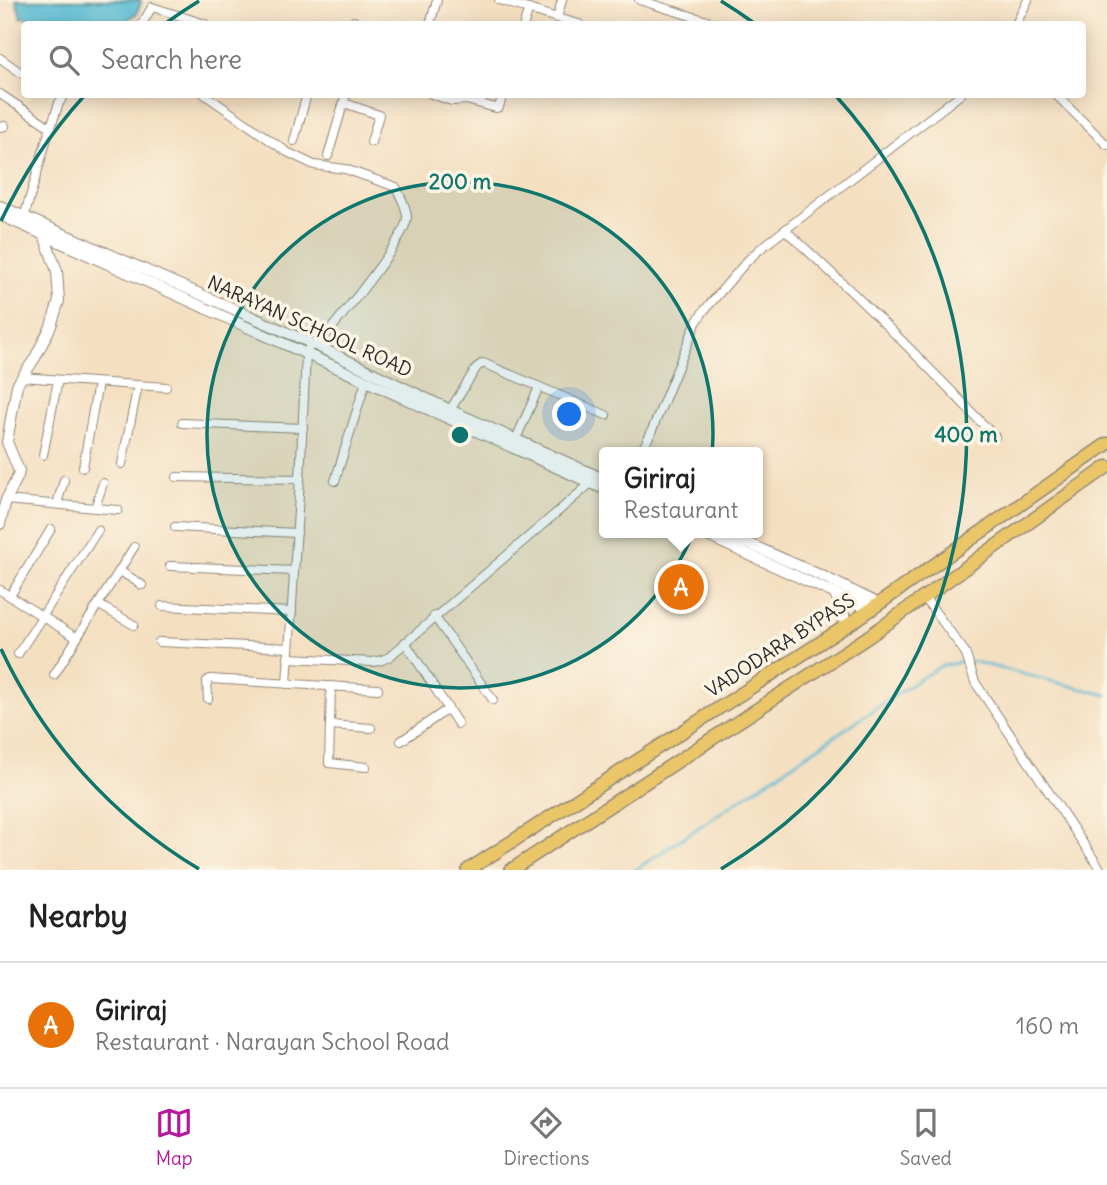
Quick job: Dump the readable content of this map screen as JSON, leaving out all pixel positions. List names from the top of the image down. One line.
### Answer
{"streets":{"highway":["VADODARA BYPASS"],"street":["NARAYAN SCHOOL ROAD"]},"page":{"search":"Search here","popup":["Giriraj","Restaurant"],"pins":"A","heading":"Nearby","list":[{"mark":"A","name":"Giriraj","note":"Restaurant · Narayan School Road","value":"160 m"}],"nav":["Map","Directions","Saved"]},"rings":["200 m","400 m"]}
